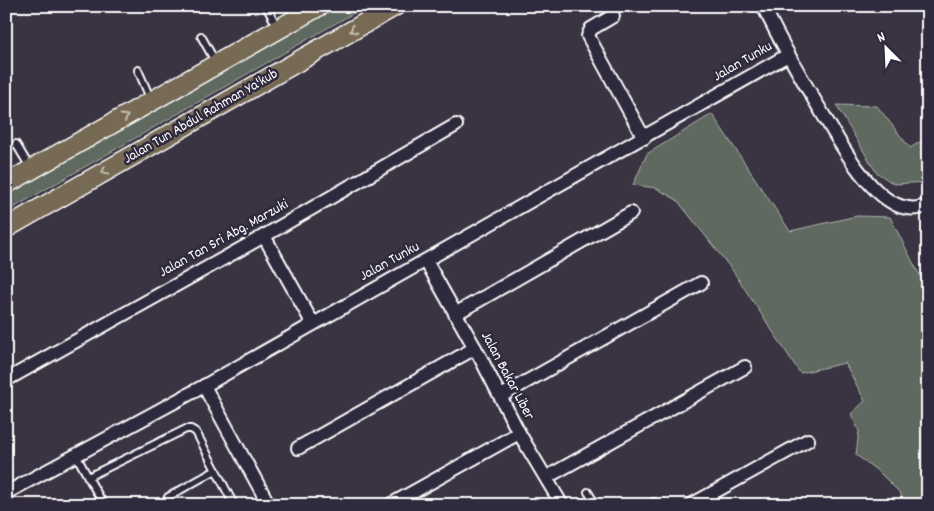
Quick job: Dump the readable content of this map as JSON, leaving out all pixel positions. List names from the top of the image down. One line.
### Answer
{"streets":{"main road":["Jalan Tun Abdul Rahman Ya'kub"],"street":["Jalan Tunku","Jalan Tan Sri Abg. Marzuki","Jalan Bakar Liber"]},"crossings":[["Jalan Tunku","Jalan Bakar Liber"]],"north":"top left"}
